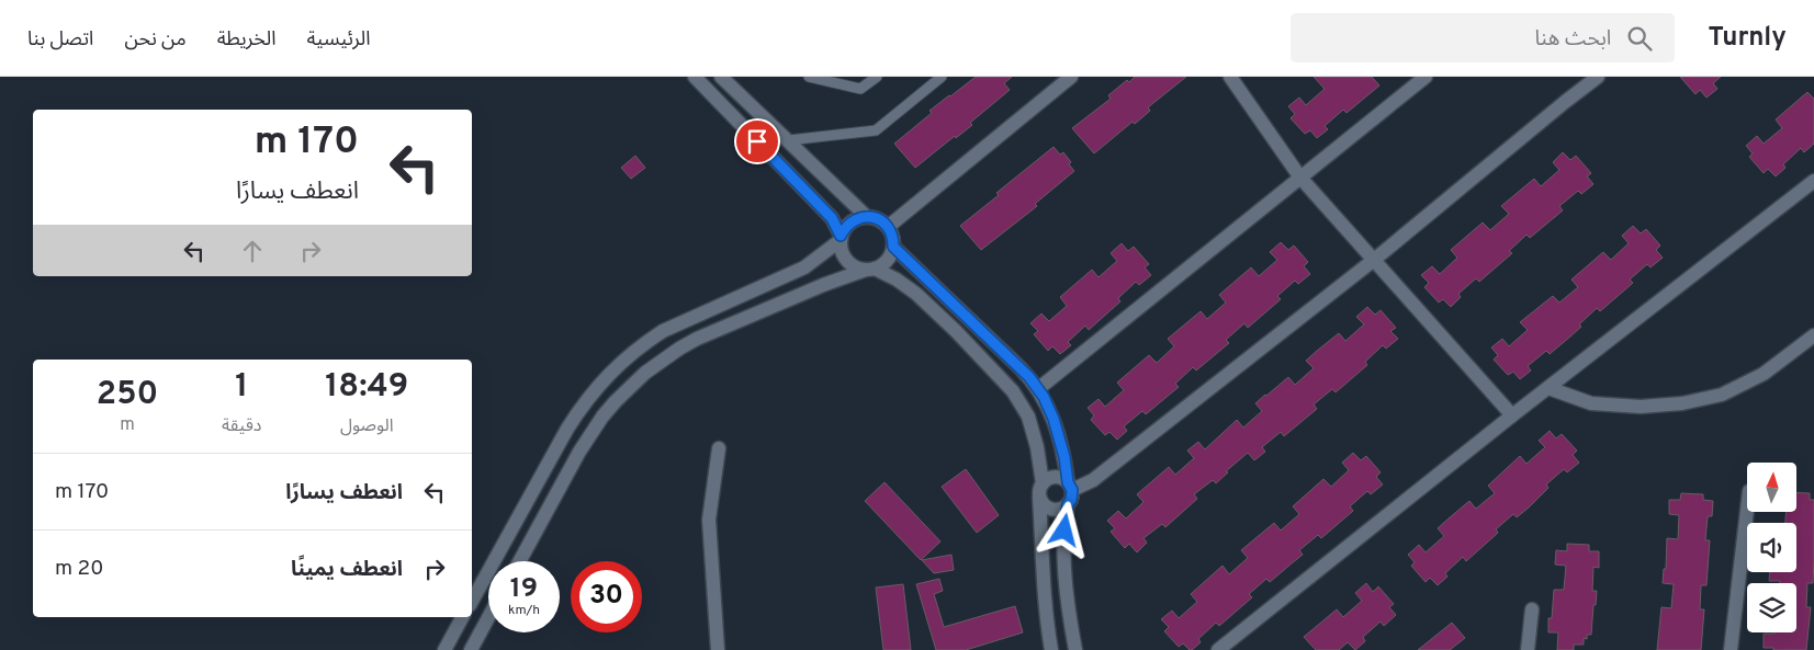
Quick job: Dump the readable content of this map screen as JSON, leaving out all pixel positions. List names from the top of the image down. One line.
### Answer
{"north":"top","page":{"header":"Turnly","search":"ابحث هنا","nav":["الرئيسية","الخريطة","من نحن","اتصل بنا"],"turn":["170 m","انعطف يسارًا"],"eta":["18:49","الوصول","1","دقيقة","250","m"],"list":[{"name":"انعطف يسارًا","value":"170 m"},{"name":"انعطف يمينًا","value":"20 m"}],"speed":"19 km/h","limit":"30"}}
